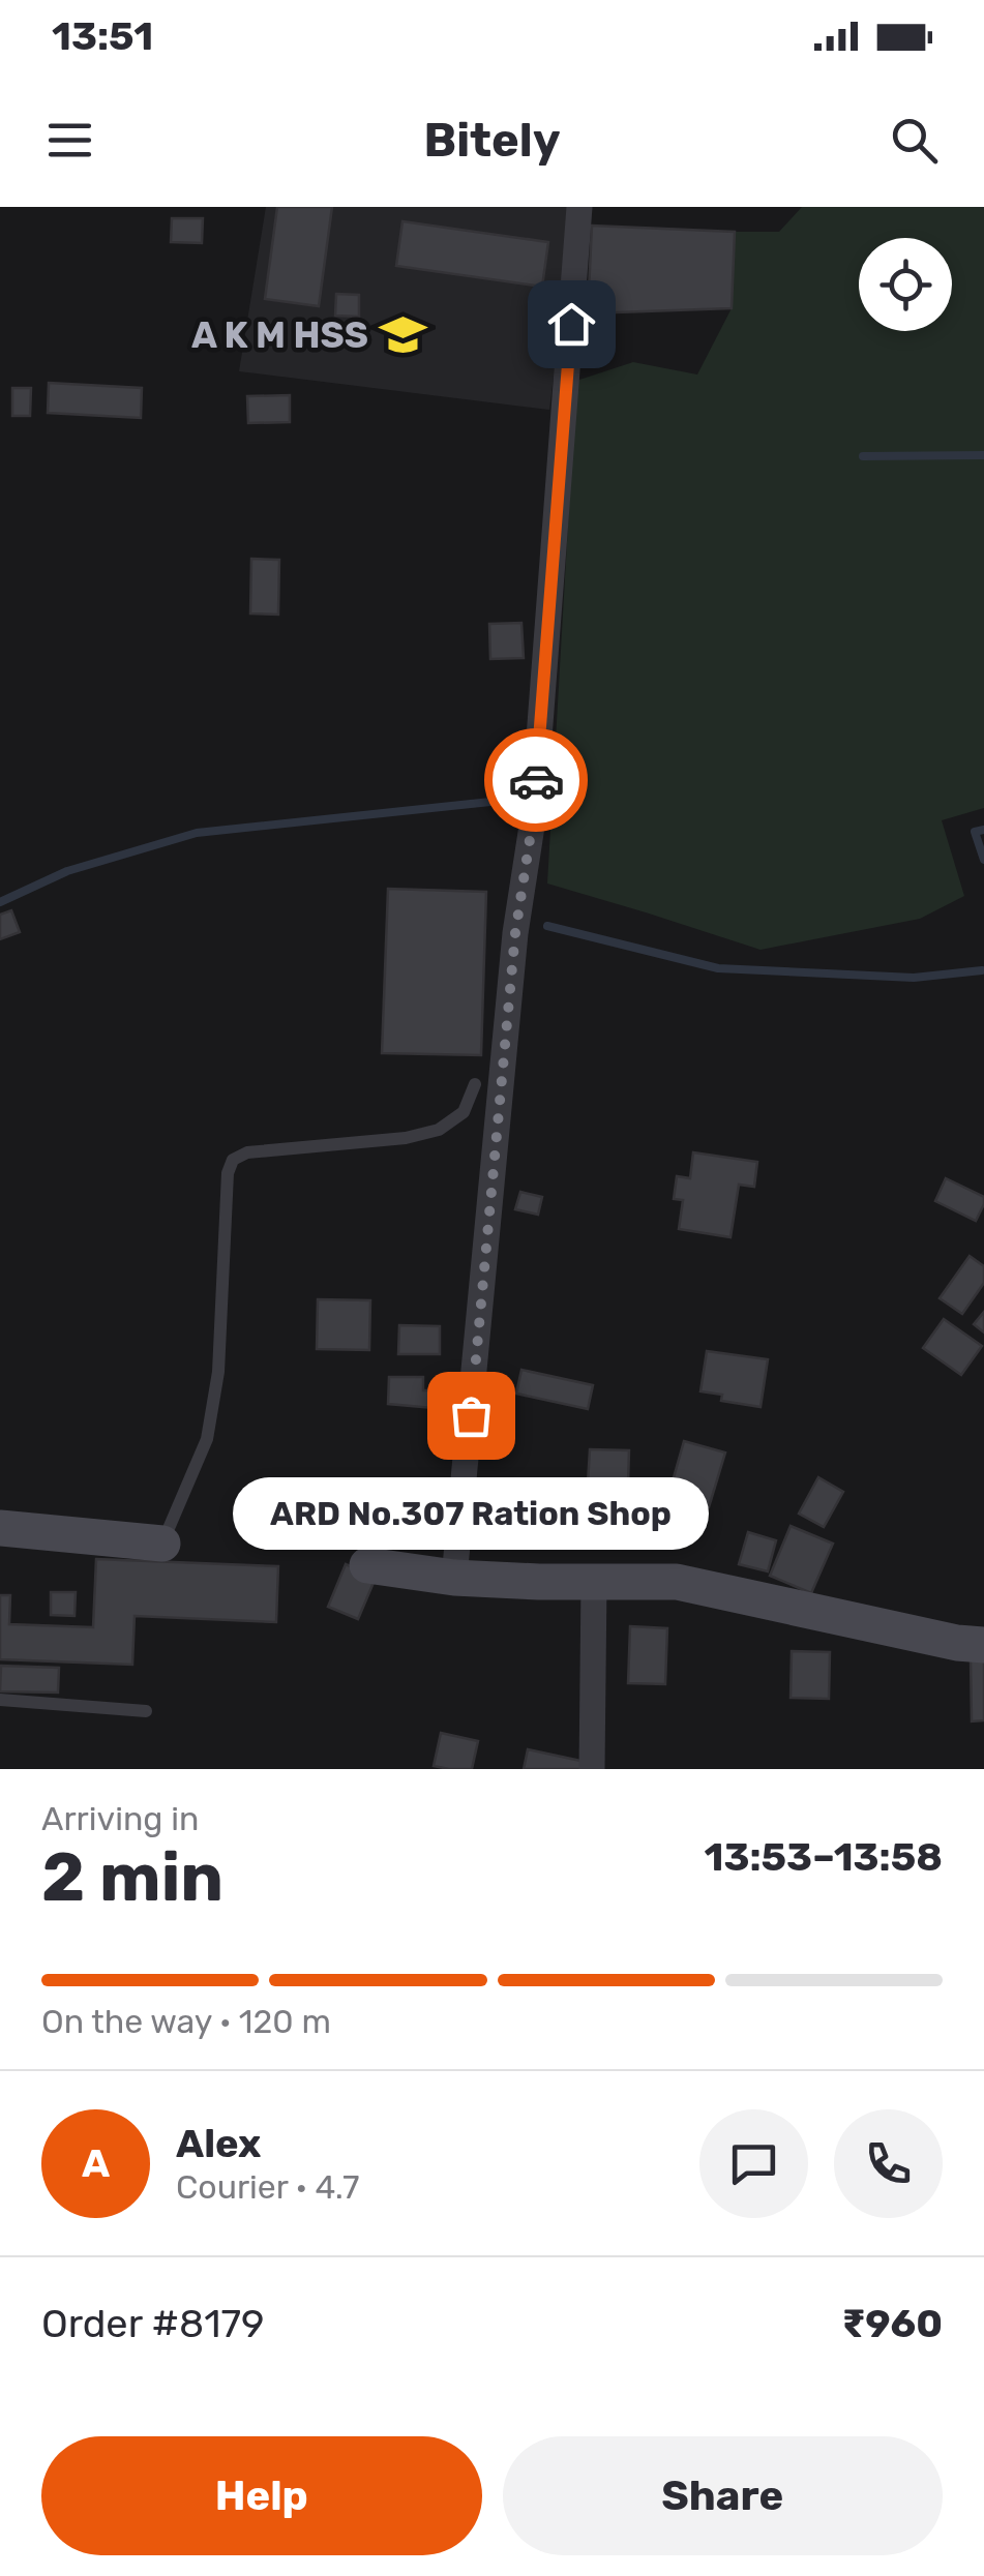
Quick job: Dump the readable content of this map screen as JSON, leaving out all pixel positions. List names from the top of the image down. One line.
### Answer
{"places":{"school or university":["A K M HSS"],"other":["ARD No.307 Ration Shop"]},"page":{"status":"13:51","header":"Bitely","bubble":"ARD No.307 Ration Shop","heading":["2 min","Arriving in","13:53–13:58"],"panel":["Alex","Courier · 4.7","Order #8179","₹960"],"bar":"On the way · 120 m","round":"A","buttons":["Help","Share"]}}
